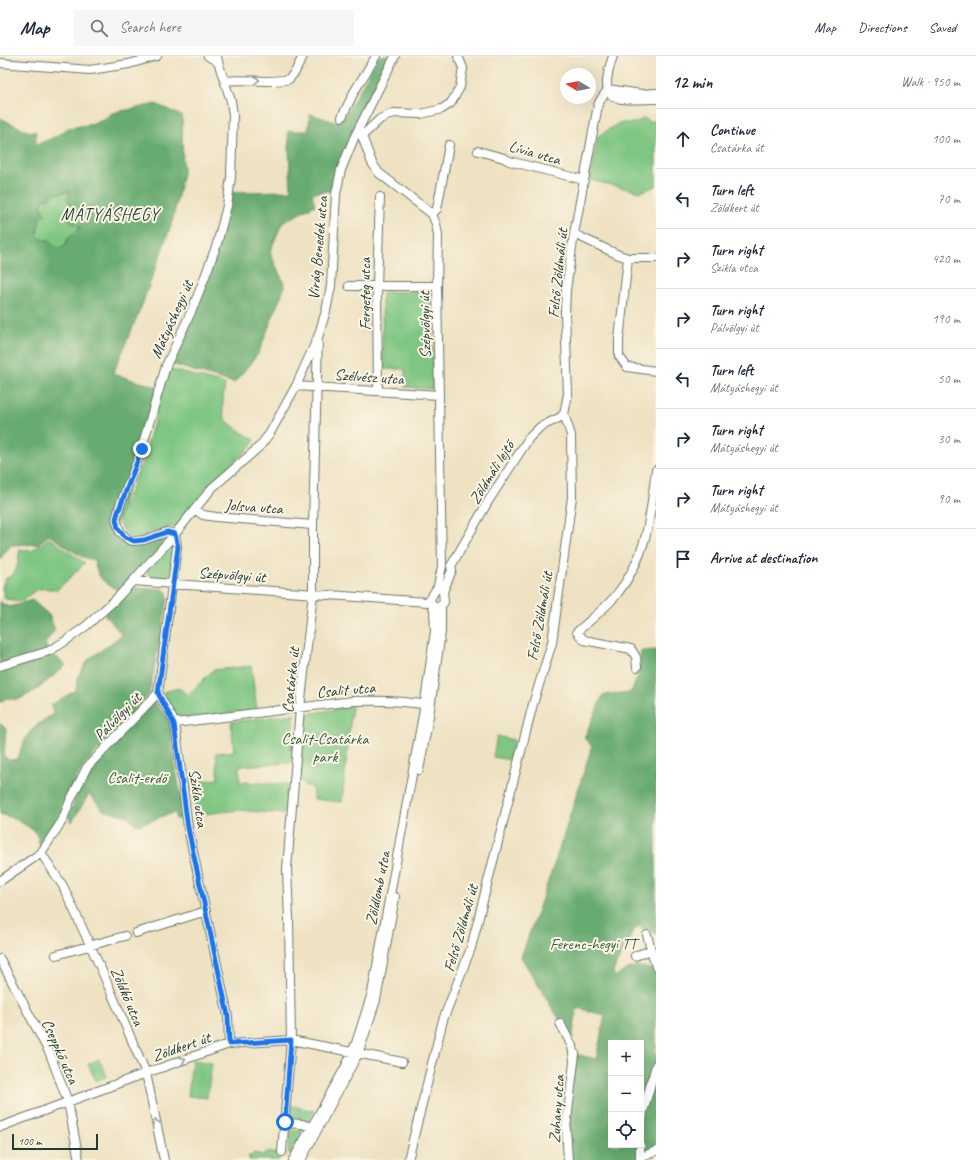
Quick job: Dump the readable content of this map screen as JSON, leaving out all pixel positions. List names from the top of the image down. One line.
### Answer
{"streets":{"street":["Lívia utca","Virág Benedek utca","Felső Zöldmáli út","Fergeteg utca","Mátyáshegyi út","Szépvölgyi út","Szélvész utca","Zöldmáli lejtő","Jolsva utca","Csatárka út","Csalit utca","Pálvölgyi út","Szikla utca","Zöldlomb utca","Zöldkő utca","Zöldkert út","Cseppkő utca","Zuhany utca"]},"crossings":[["Lívia utca","Felső Zöldmáli út"],["Virág Benedek utca","Mátyáshegyi út"],["Virág Benedek utca","Szépvölgyi út"],["Virág Benedek utca","Szélvész utca"],["Virág Benedek utca","Jolsva utca"],["Virág Benedek utca","Csatárka út"],["Virág Benedek utca","Pálvölgyi út"],["Felső Zöldmáli út","Zöldmáli lejtő"],["Fergeteg utca","Szélvész utca"],["Mátyáshegyi út","Pálvölgyi út"],["Szépvölgyi út","Szélvész utca"],["Szépvölgyi út","Zöldmáli lejtő"],["Szépvölgyi út","Csatárka út"],["Szépvölgyi út","Pálvölgyi út"],["Szépvölgyi út","Zöldlomb utca"],["Szélvész utca","Csatárka út"],["Jolsva utca","Csatárka út"],["Csatárka út","Csalit utca"],["Csatárka út","Zöldkert út"],["Csalit utca","Szikla utca"],["Csalit utca","Zöldlomb utca"],["Pálvölgyi út","Szikla utca"],["Pálvölgyi út","Zöldkő utca"],["Szikla utca","Zöldkert út"],["Zöldlomb utca","Zöldkert út"],["Zöldkő utca","Zöldkert út"],["Zöldkert út","Cseppkő utca"]],"districts":["MÁTYÁSHEGY"],"parks":["Csalit-Csatárka park","Csalit-erdő","Ferenc-hegyi TT"],"scale_bar":"100 m","north":"left","page":{"header":"Map","search":"Search here","nav":["Map","Directions","Saved"],"heading":["12 min","Walk · 950 m"],"list":[["Continue","Csatárka út","100 m"],["Turn left","Zöldkert út","70 m"],["Turn right","Szikla utca","420 m"],["Turn right","Pálvölgyi út","190 m"],["Turn left","Mátyáshegyi út","50 m"],["Turn right","Mátyáshegyi út","30 m"],["Turn right","Mátyáshegyi út","90 m"],"Arrive at destination"],"map_buttons":["+","−"],"scale":"100 m"}}
